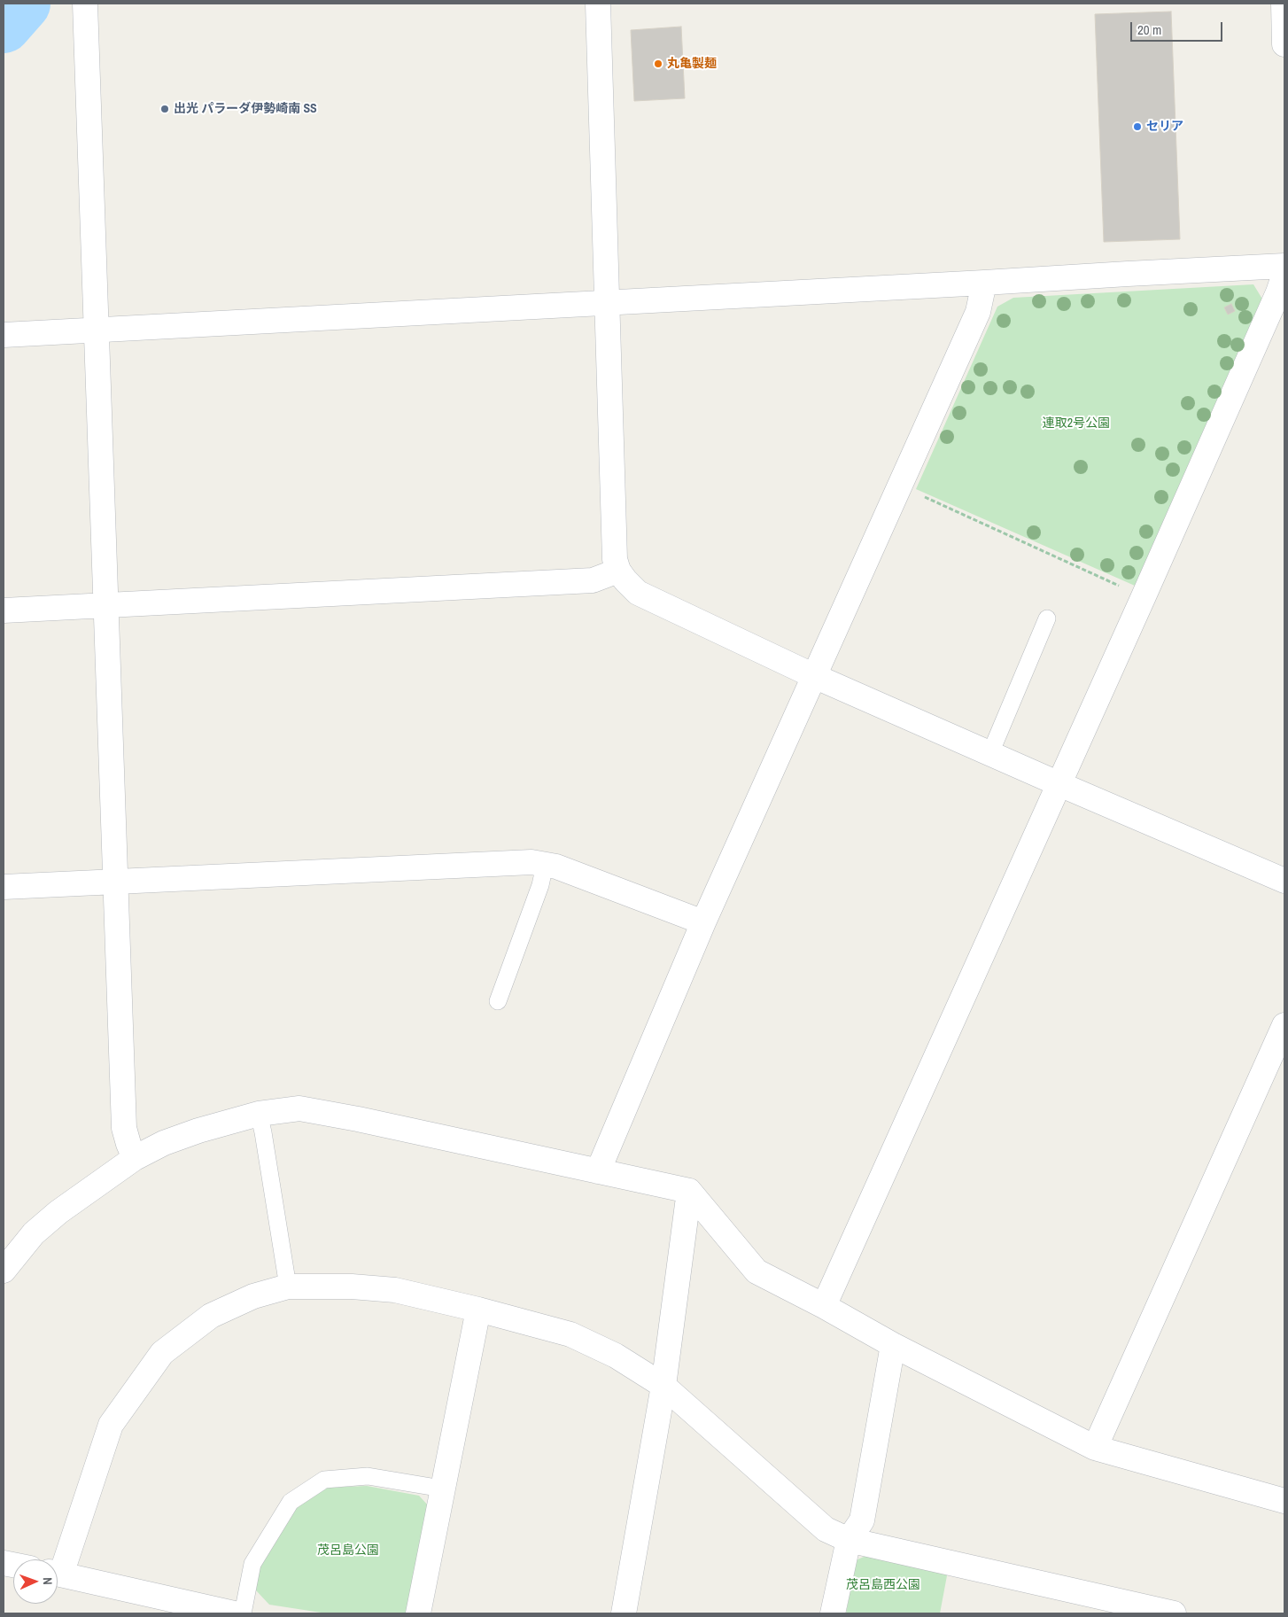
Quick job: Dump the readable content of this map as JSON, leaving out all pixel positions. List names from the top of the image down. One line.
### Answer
{"parks":["連取2号公園","茂呂島公園","茂呂島西公園"],"places":["丸亀製麺","出光 パラーダ伊勢崎南 SS","セリア"],"scale_bar":"20 m","north":"right"}
